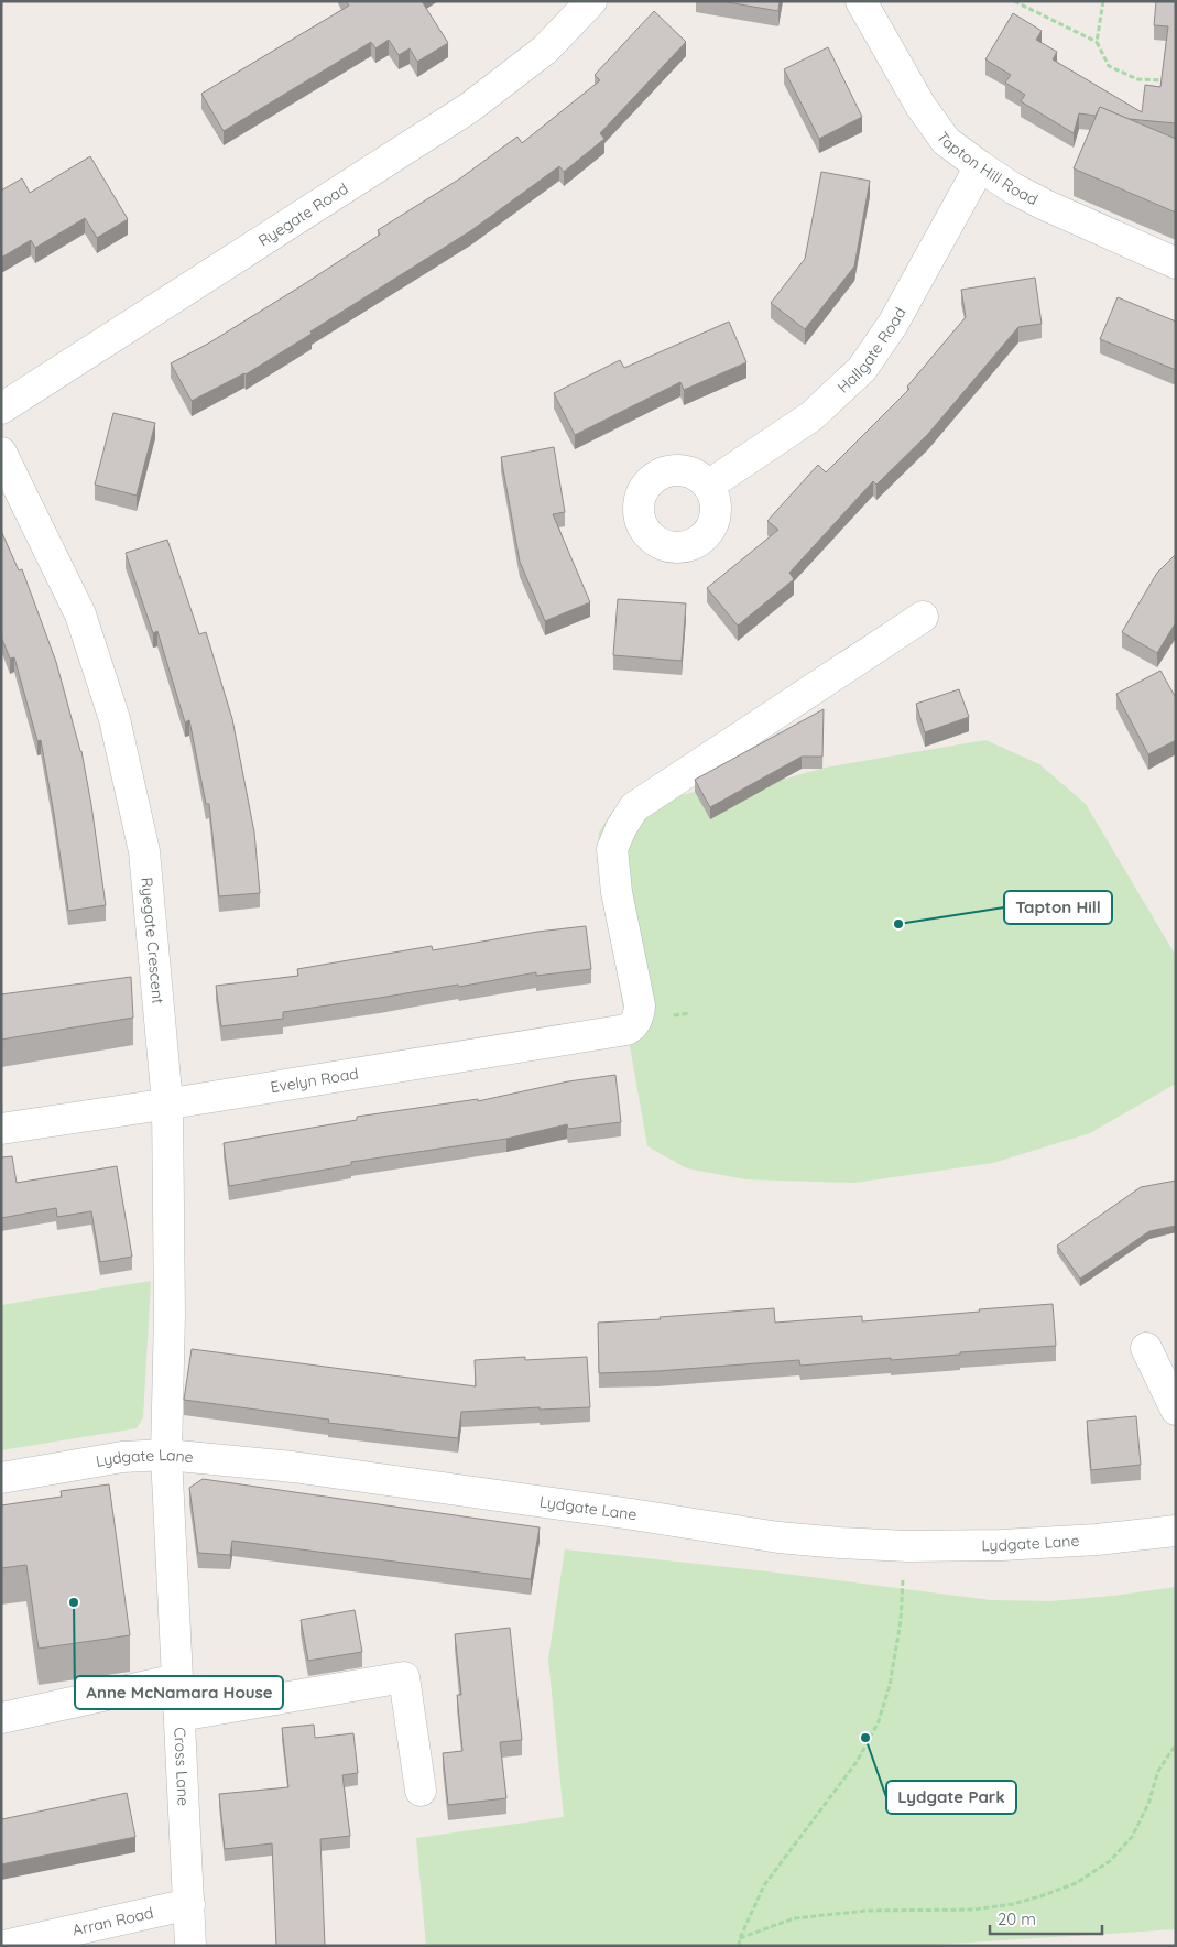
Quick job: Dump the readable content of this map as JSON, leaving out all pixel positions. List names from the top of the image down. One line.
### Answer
{"streets":{"street":["Tapton Hill Road","Ryegate Road","Hallgate Road","Ryegate Crescent","Evelyn Road","Lydgate Lane","Cross Lane","Arran Road"]},"crossings":[["Tapton Hill Road","Hallgate Road"],["Ryegate Crescent","Evelyn Road"],["Ryegate Crescent","Lydgate Lane"],["Ryegate Crescent","Cross Lane"],["Lydgate Lane","Cross Lane"],["Cross Lane","Arran Road"]],"places":["Tapton Hill","Anne McNamara House","Lydgate Park"],"scale_bar":"20 m"}
